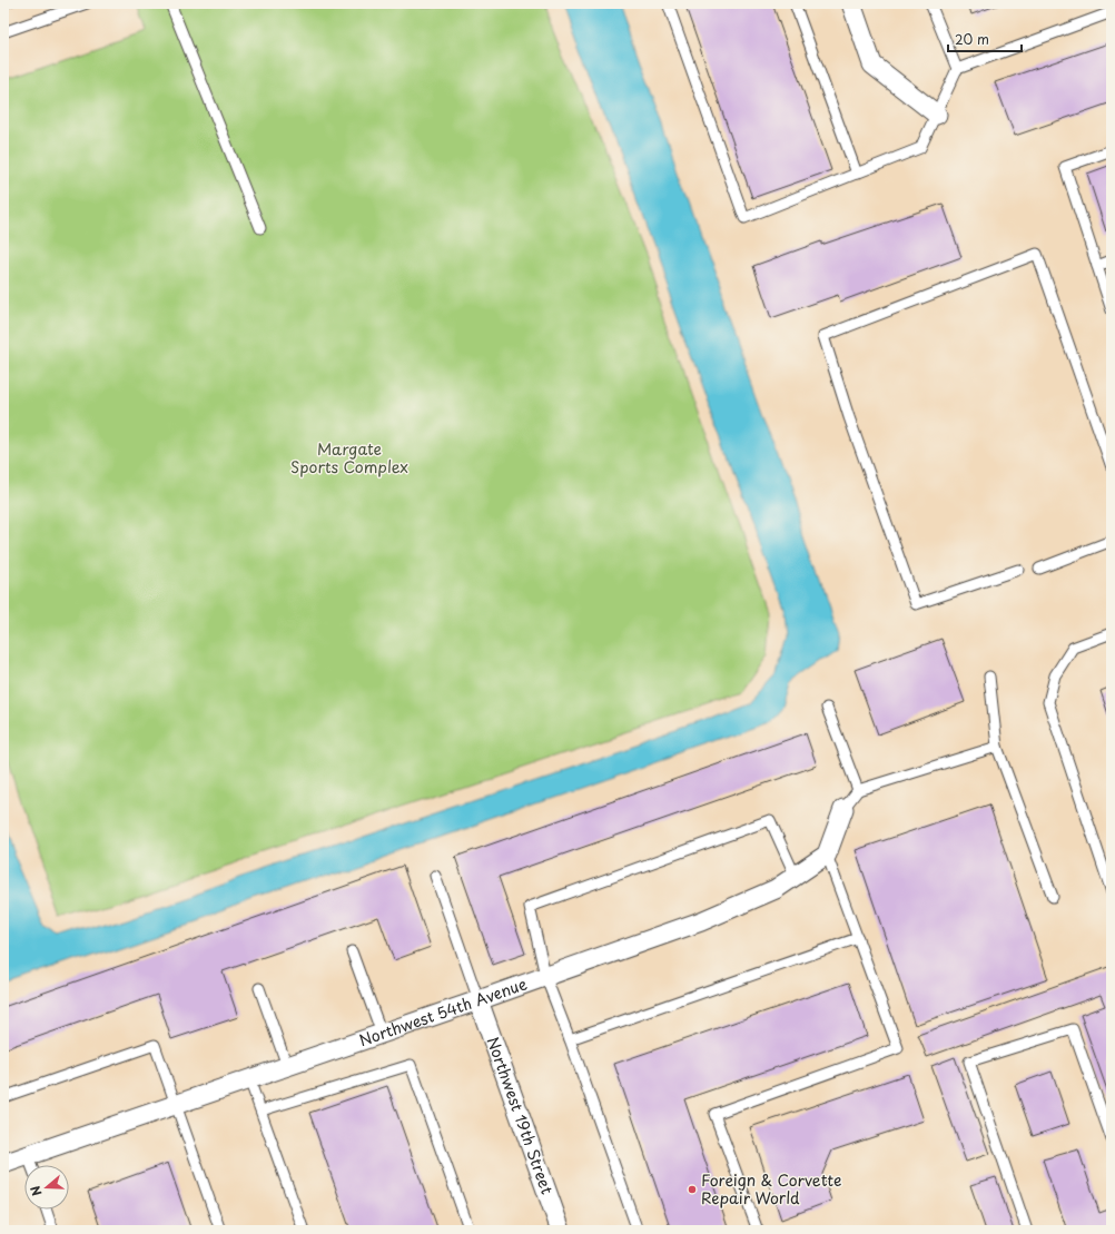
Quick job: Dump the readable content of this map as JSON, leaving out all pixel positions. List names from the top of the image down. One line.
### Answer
{"streets":{"street":["Northwest 54th Avenue","Northwest 19th Street"]},"crossings":[["Northwest 54th Avenue","Northwest 19th Street"]],"parks":["Margate Sports Complex"],"places":["Foreign & Corvette Repair World"],"scale_bar":"20 m","north":"left"}
